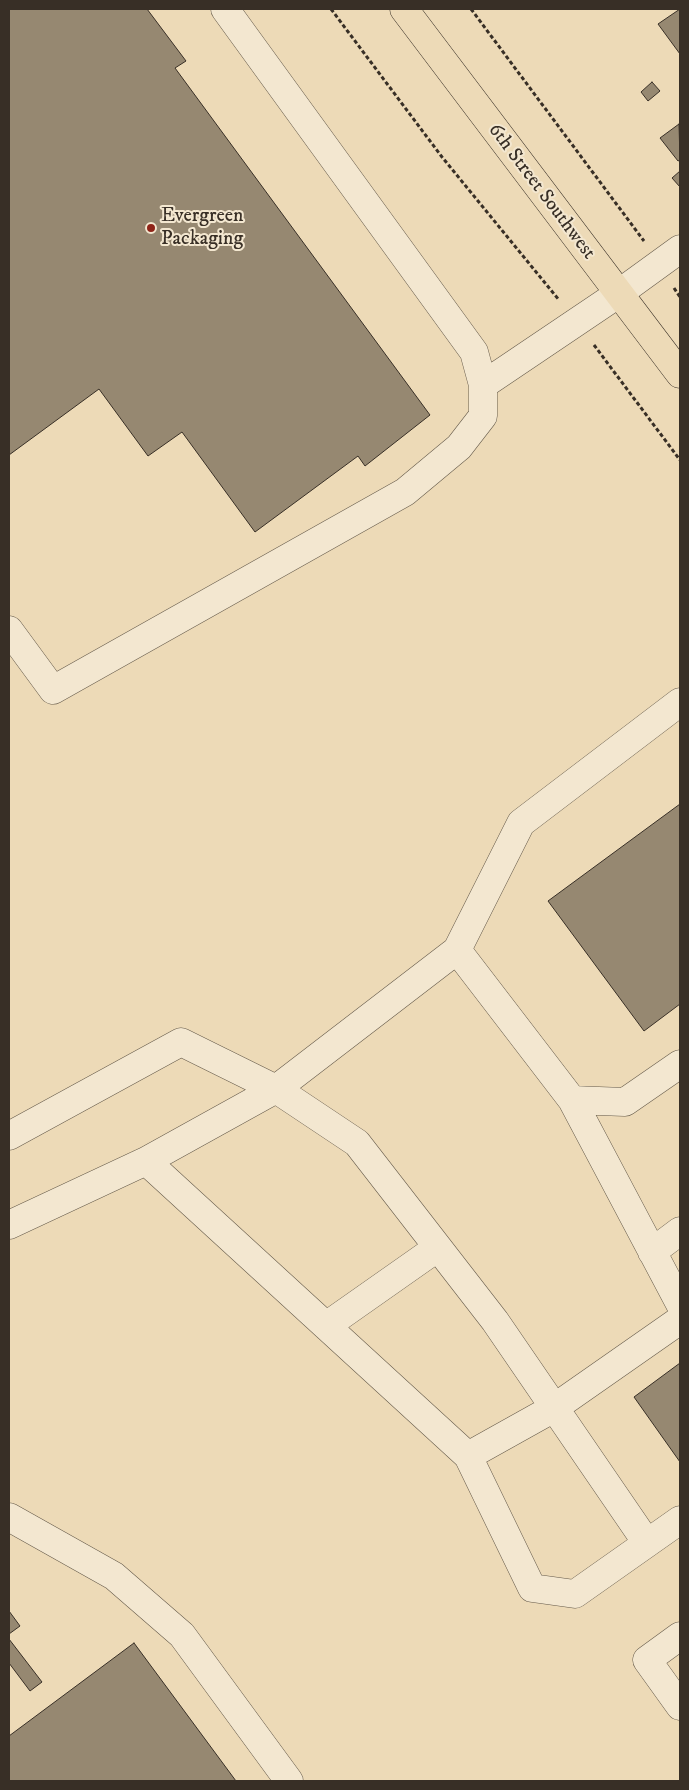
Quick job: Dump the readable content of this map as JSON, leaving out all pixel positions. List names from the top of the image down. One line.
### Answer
{"streets":{"main road":["6th Street Southwest"]},"places":["Evergreen Packaging"]}
